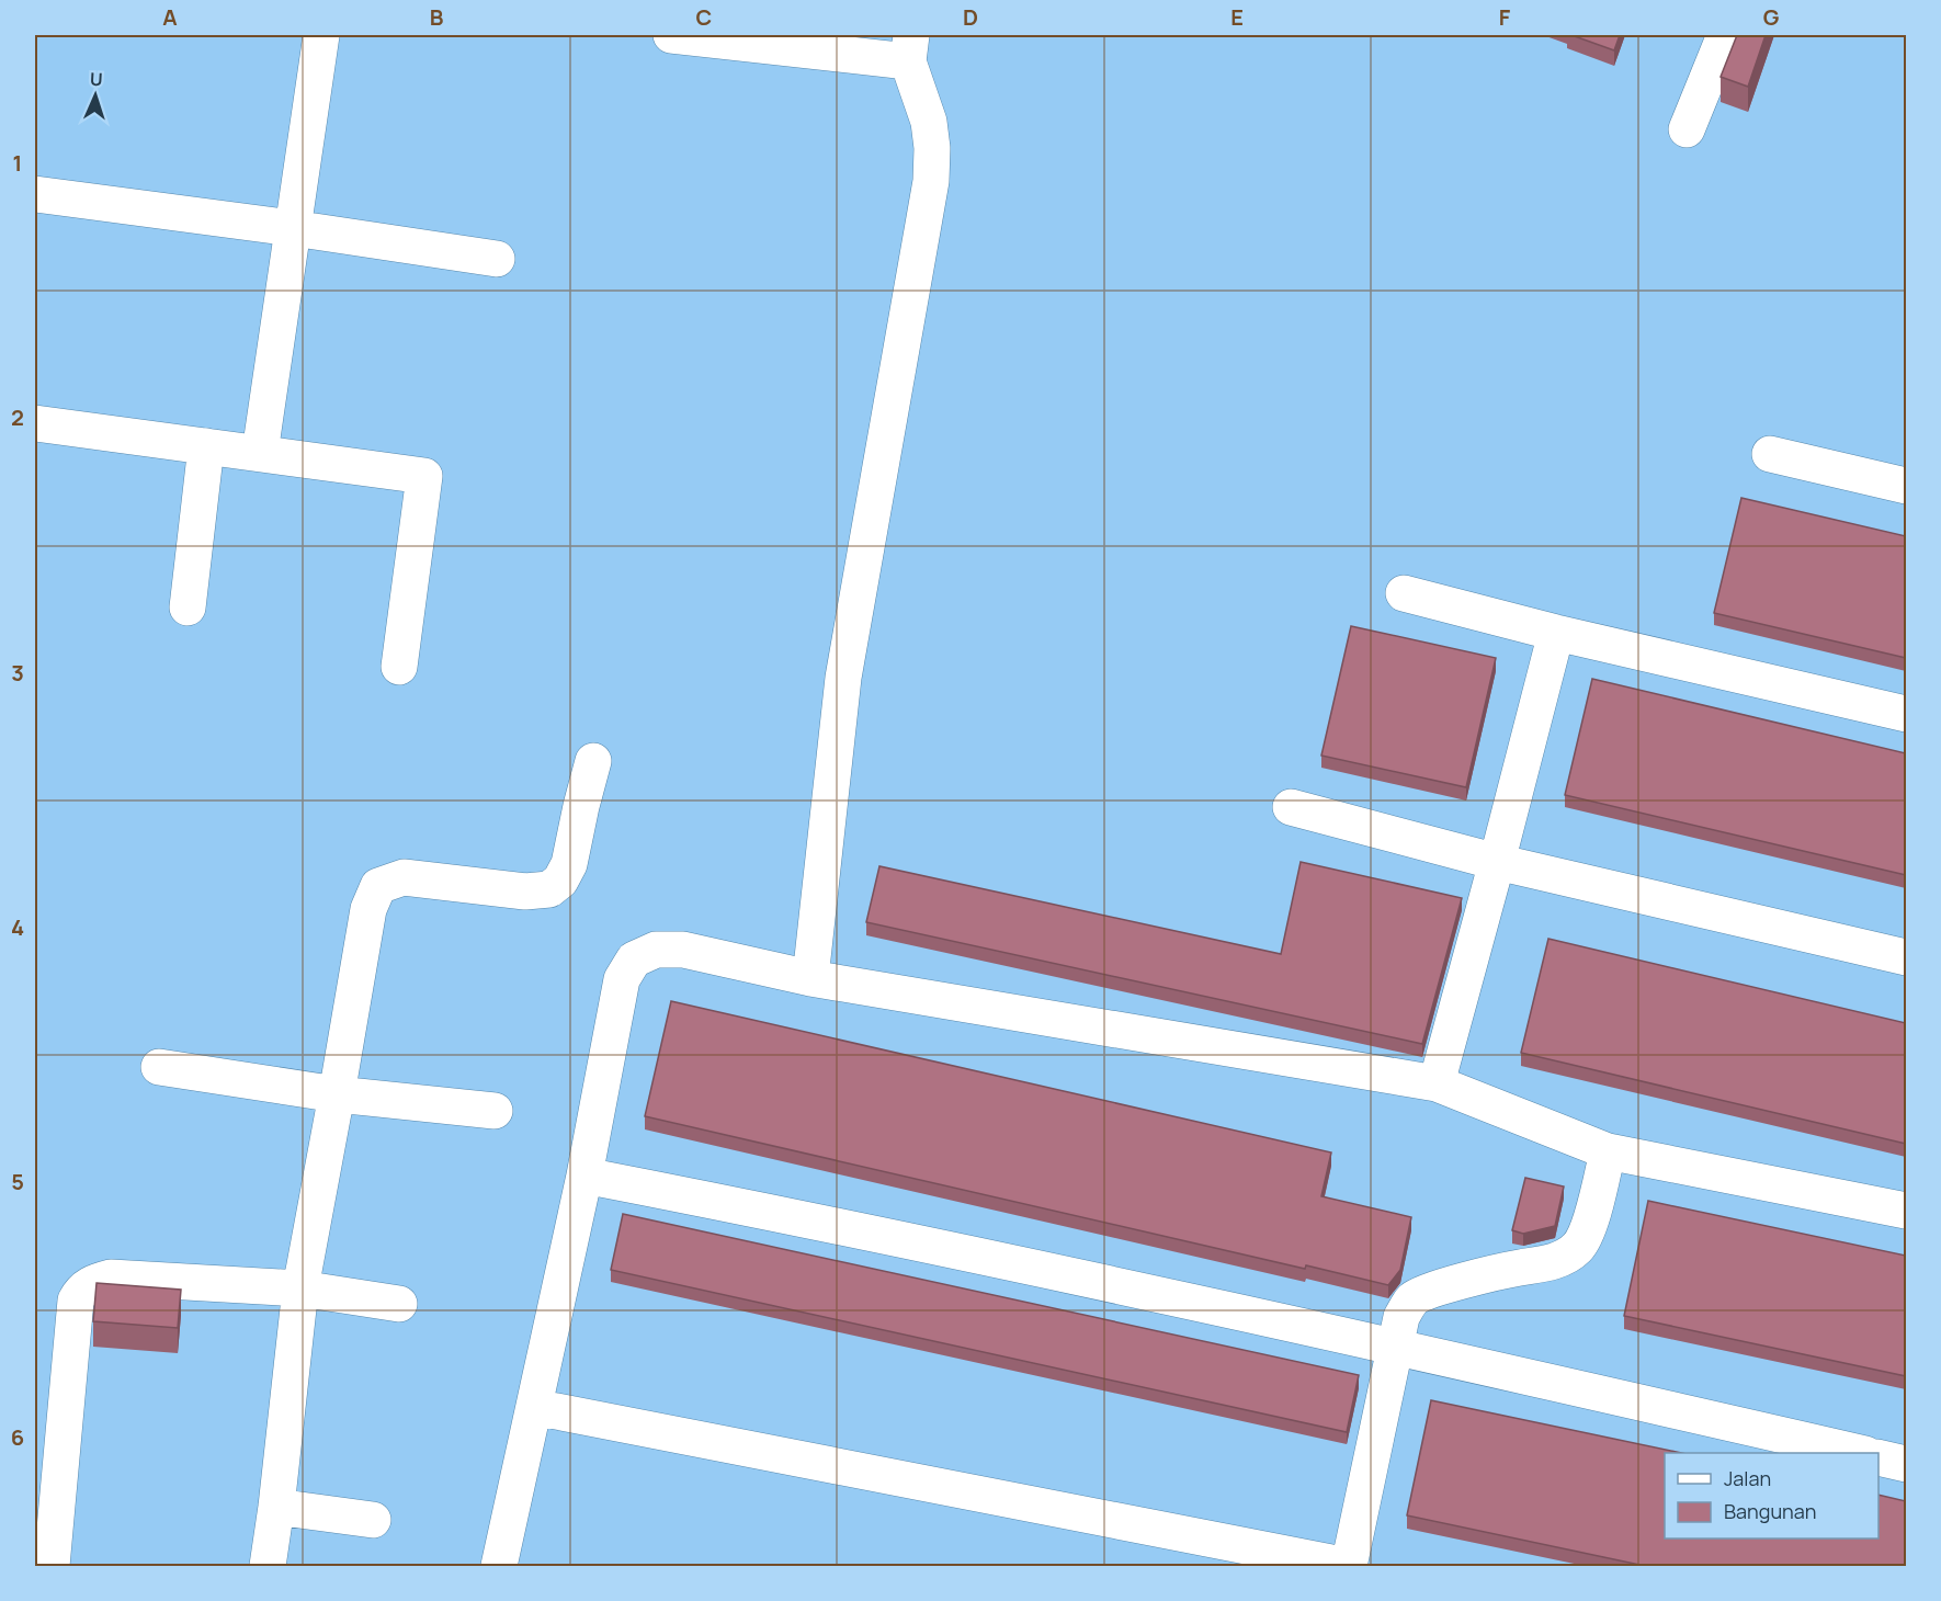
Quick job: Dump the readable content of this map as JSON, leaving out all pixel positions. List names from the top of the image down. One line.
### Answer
{"legend":["Jalan","Bangunan"],"north":"top","grid":{"columns":["A","B","C","D","E","F","G"],"rows":["1","2","3","4","5","6"]}}
